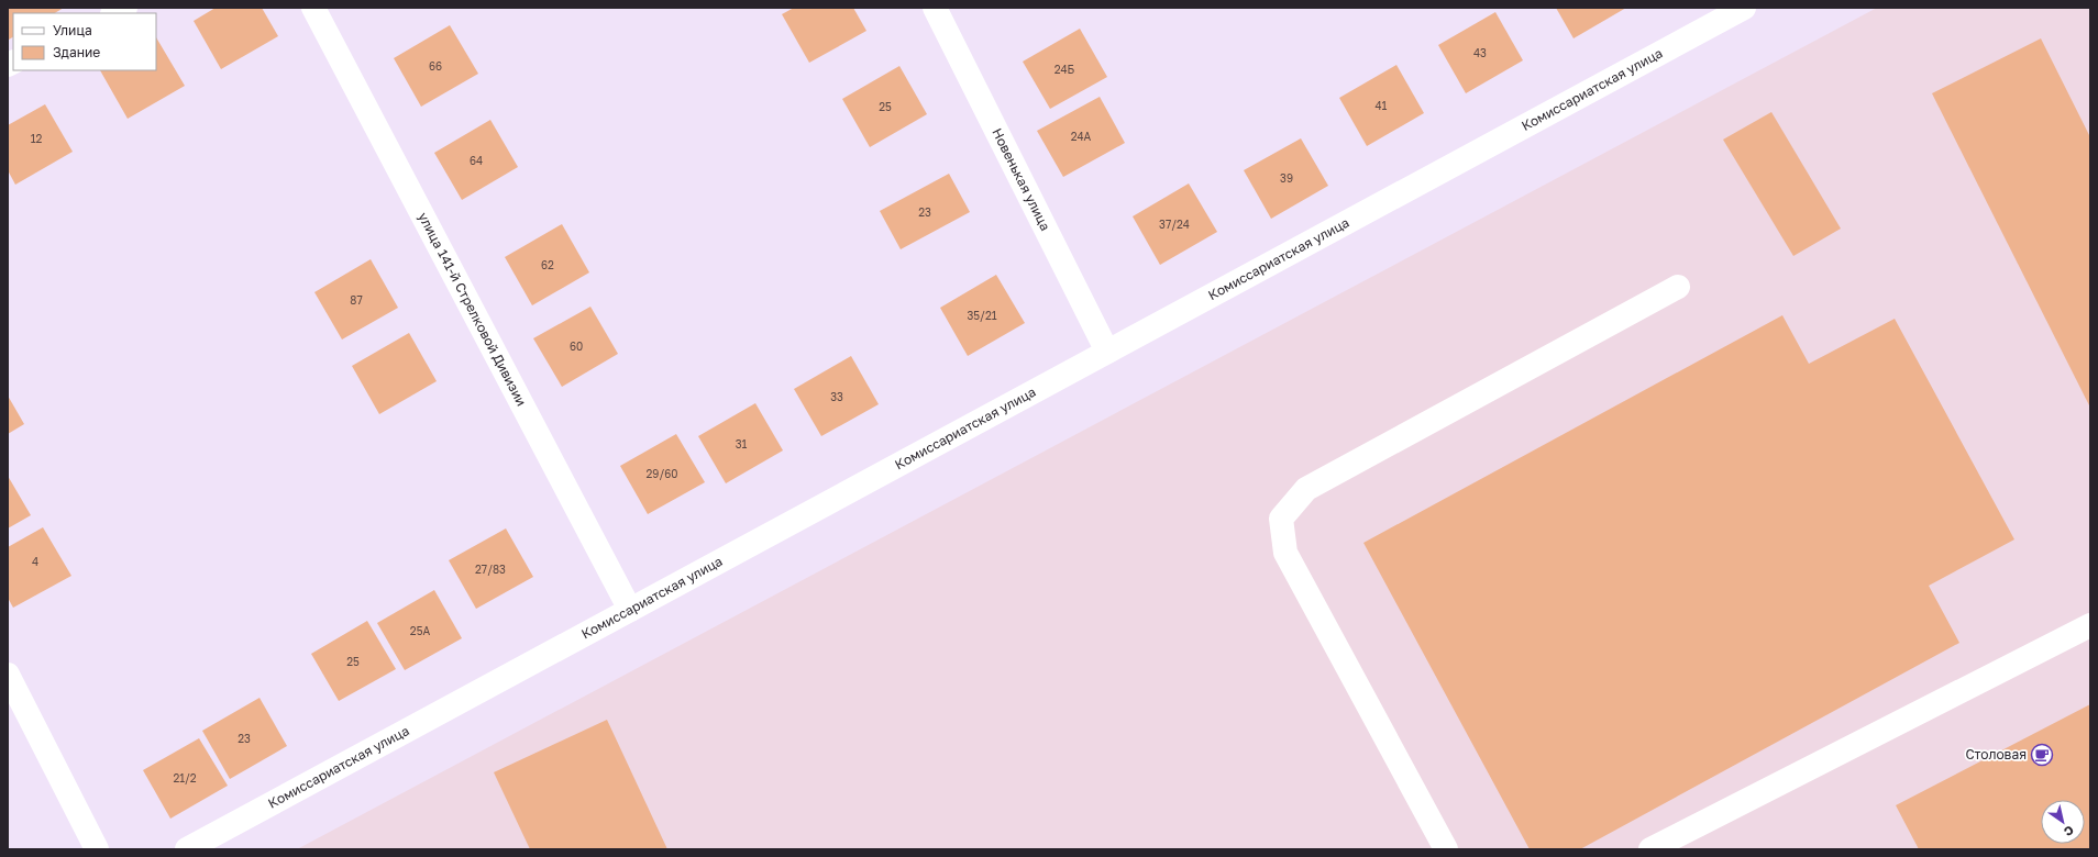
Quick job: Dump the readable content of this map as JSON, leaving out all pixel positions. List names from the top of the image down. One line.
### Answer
{"streets":{"street":["Комиссариатская улица","Новенькая улица","улица 141-й Стрелковой Дивизии"]},"crossings":[["Комиссариатская улица","Новенькая улица"],["Комиссариатская улица","улица 141-й Стрелковой Дивизии"]],"places":{"cafe":["Столовая"]},"house_numbers":["43","66","24Б","41","25","24А","12","64","39","23","37/24","62","87","35/21","60","33","31","29/60","4","27/83","25А","25","23","21/2"],"legend":["Улица","Здание"],"north":"bottom right"}
